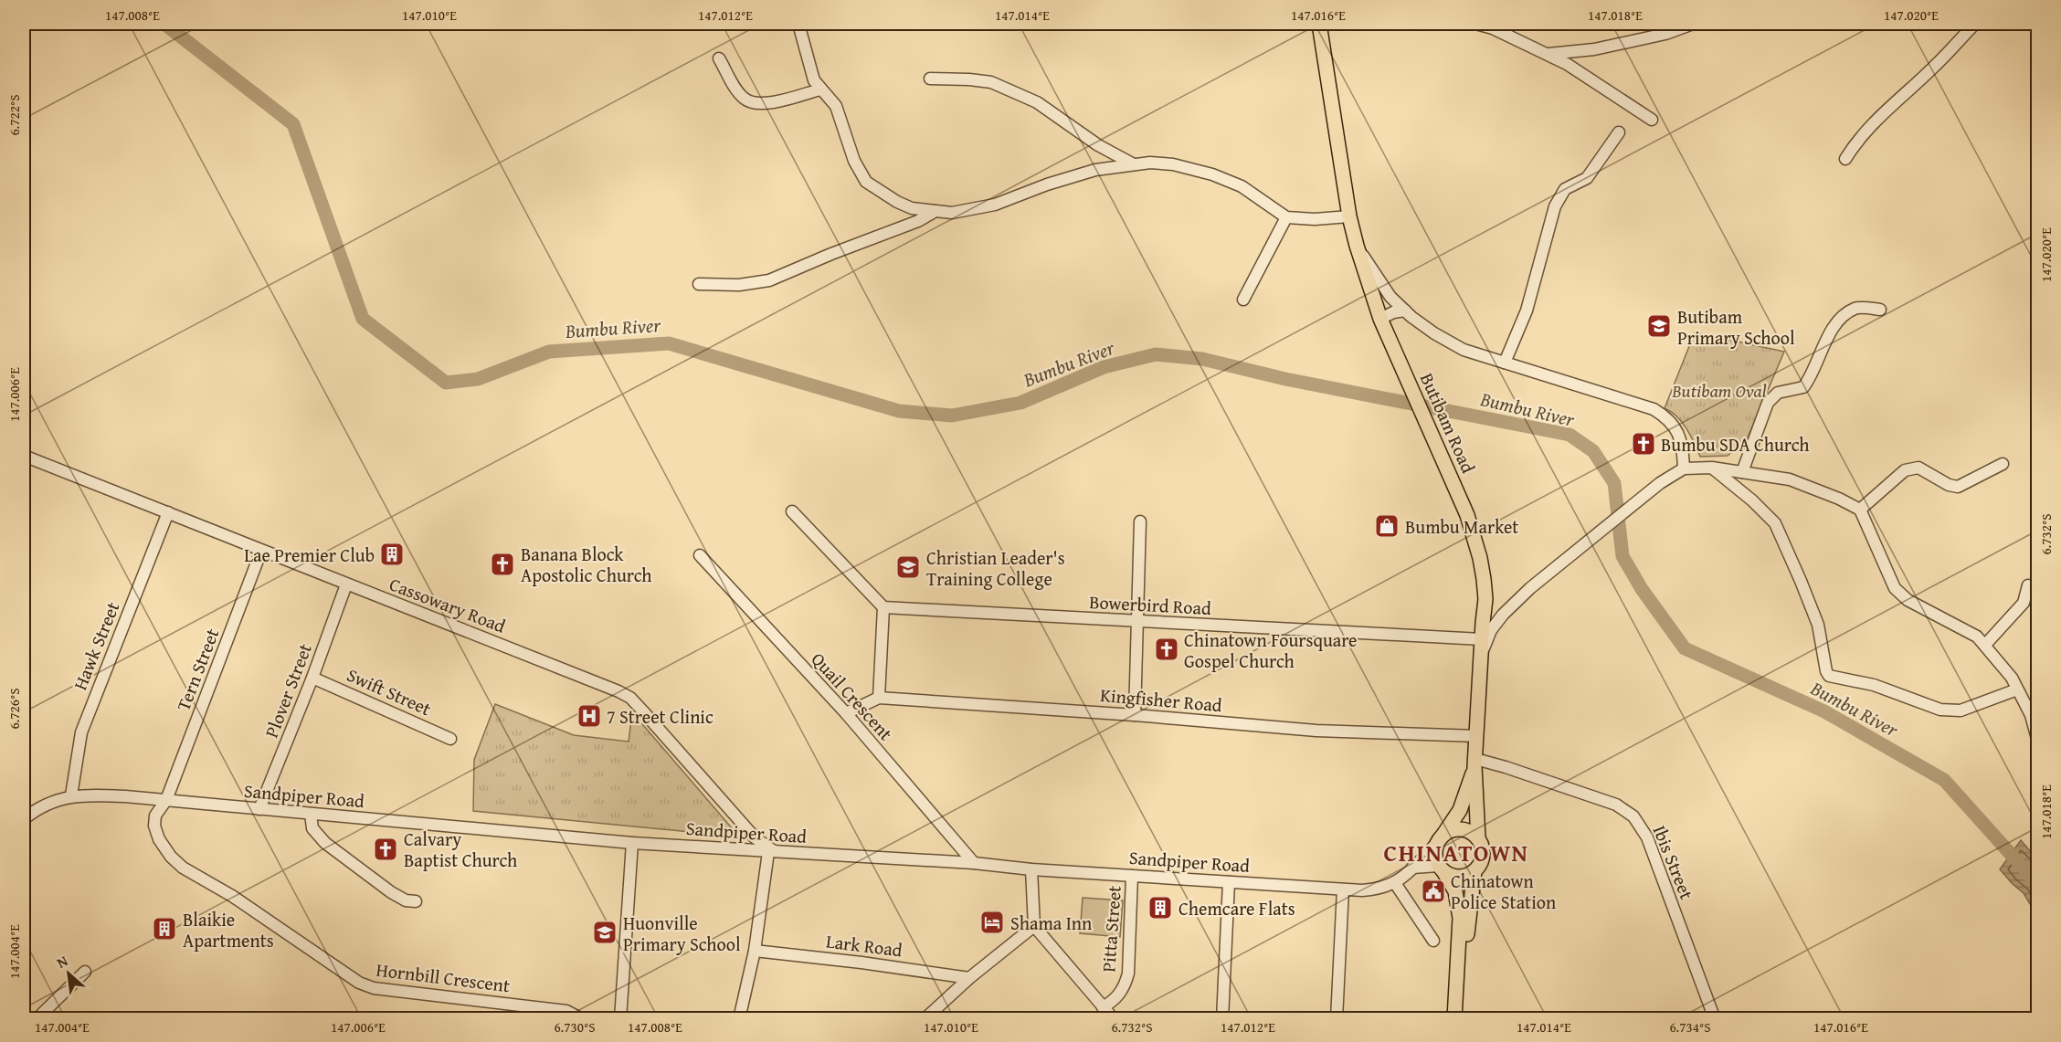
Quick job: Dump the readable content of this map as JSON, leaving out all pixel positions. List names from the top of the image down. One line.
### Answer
{"streets":{"main road":["Butibam Road"],"street":["Cassowary Road","Bowerbird Road","Hawk Street","Tern Street","Plover Street","Swift Street","Quail Crescent","Kingfisher Road","Sandpiper Road","Ibis Street","Pitta Street","Lark Road","Hornbill Crescent"]},"crossings":[["Butibam Road","Bowerbird Road"],["Butibam Road","Kingfisher Road"],["Butibam Road","Sandpiper Road"],["Butibam Road","Ibis Street"],["Cassowary Road","Hawk Street"],["Cassowary Road","Tern Street"],["Cassowary Road","Plover Street"],["Cassowary Road","Sandpiper Road"],["Hawk Street","Sandpiper Road"],["Tern Street","Sandpiper Road"],["Tern Street","Hornbill Crescent"],["Plover Street","Swift Street"],["Plover Street","Sandpiper Road"],["Quail Crescent","Kingfisher Road"],["Quail Crescent","Sandpiper Road"],["Sandpiper Road","Pitta Street"],["Sandpiper Road","Hornbill Crescent"]],"districts":["CHINATOWN"],"water":["Bumbu River"],"parks":["Butibam Oval"],"places":{"school or university":["Butibam Primary School","Christian Leader's Training College","Huonville Primary School"],"church":["Bumbu SDA Church","Banana Block Apostolic Church","Chinatown Foursquare Gospel Church","Calvary Baptist Church"],"shop":["Bumbu Market"],"building":["Lae Premier Club","Chemcare Flats","Blaikie Apartments"],"hospital":["7 Street Clinic"],"public building":["Chinatown Police Station"],"hotel":["Shama Inn"]},"north":"top left","coordinates":["147.008°E","147.010°E","147.012°E","147.014°E","147.016°E","147.018°E","147.020°E","6.722°S","147.006°E","6.732°S","6.726°S","147.004°E","6.730°S","6.734°S"]}
